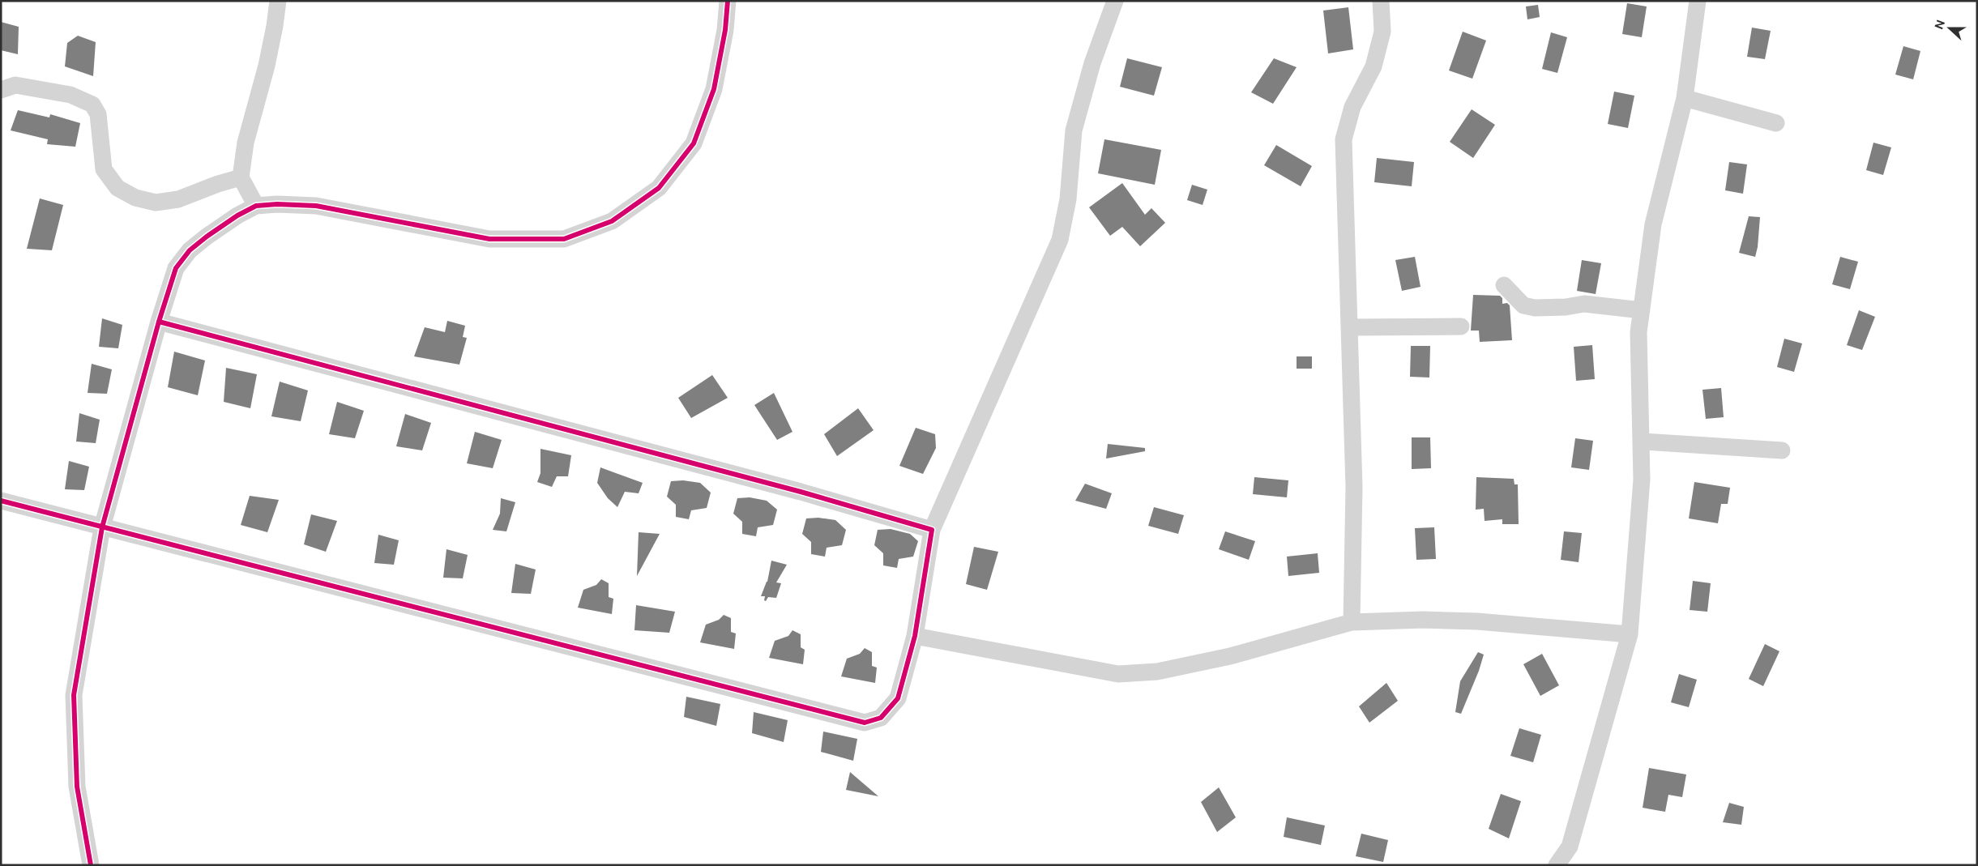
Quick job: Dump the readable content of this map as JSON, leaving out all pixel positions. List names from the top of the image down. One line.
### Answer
{"north":"left"}
